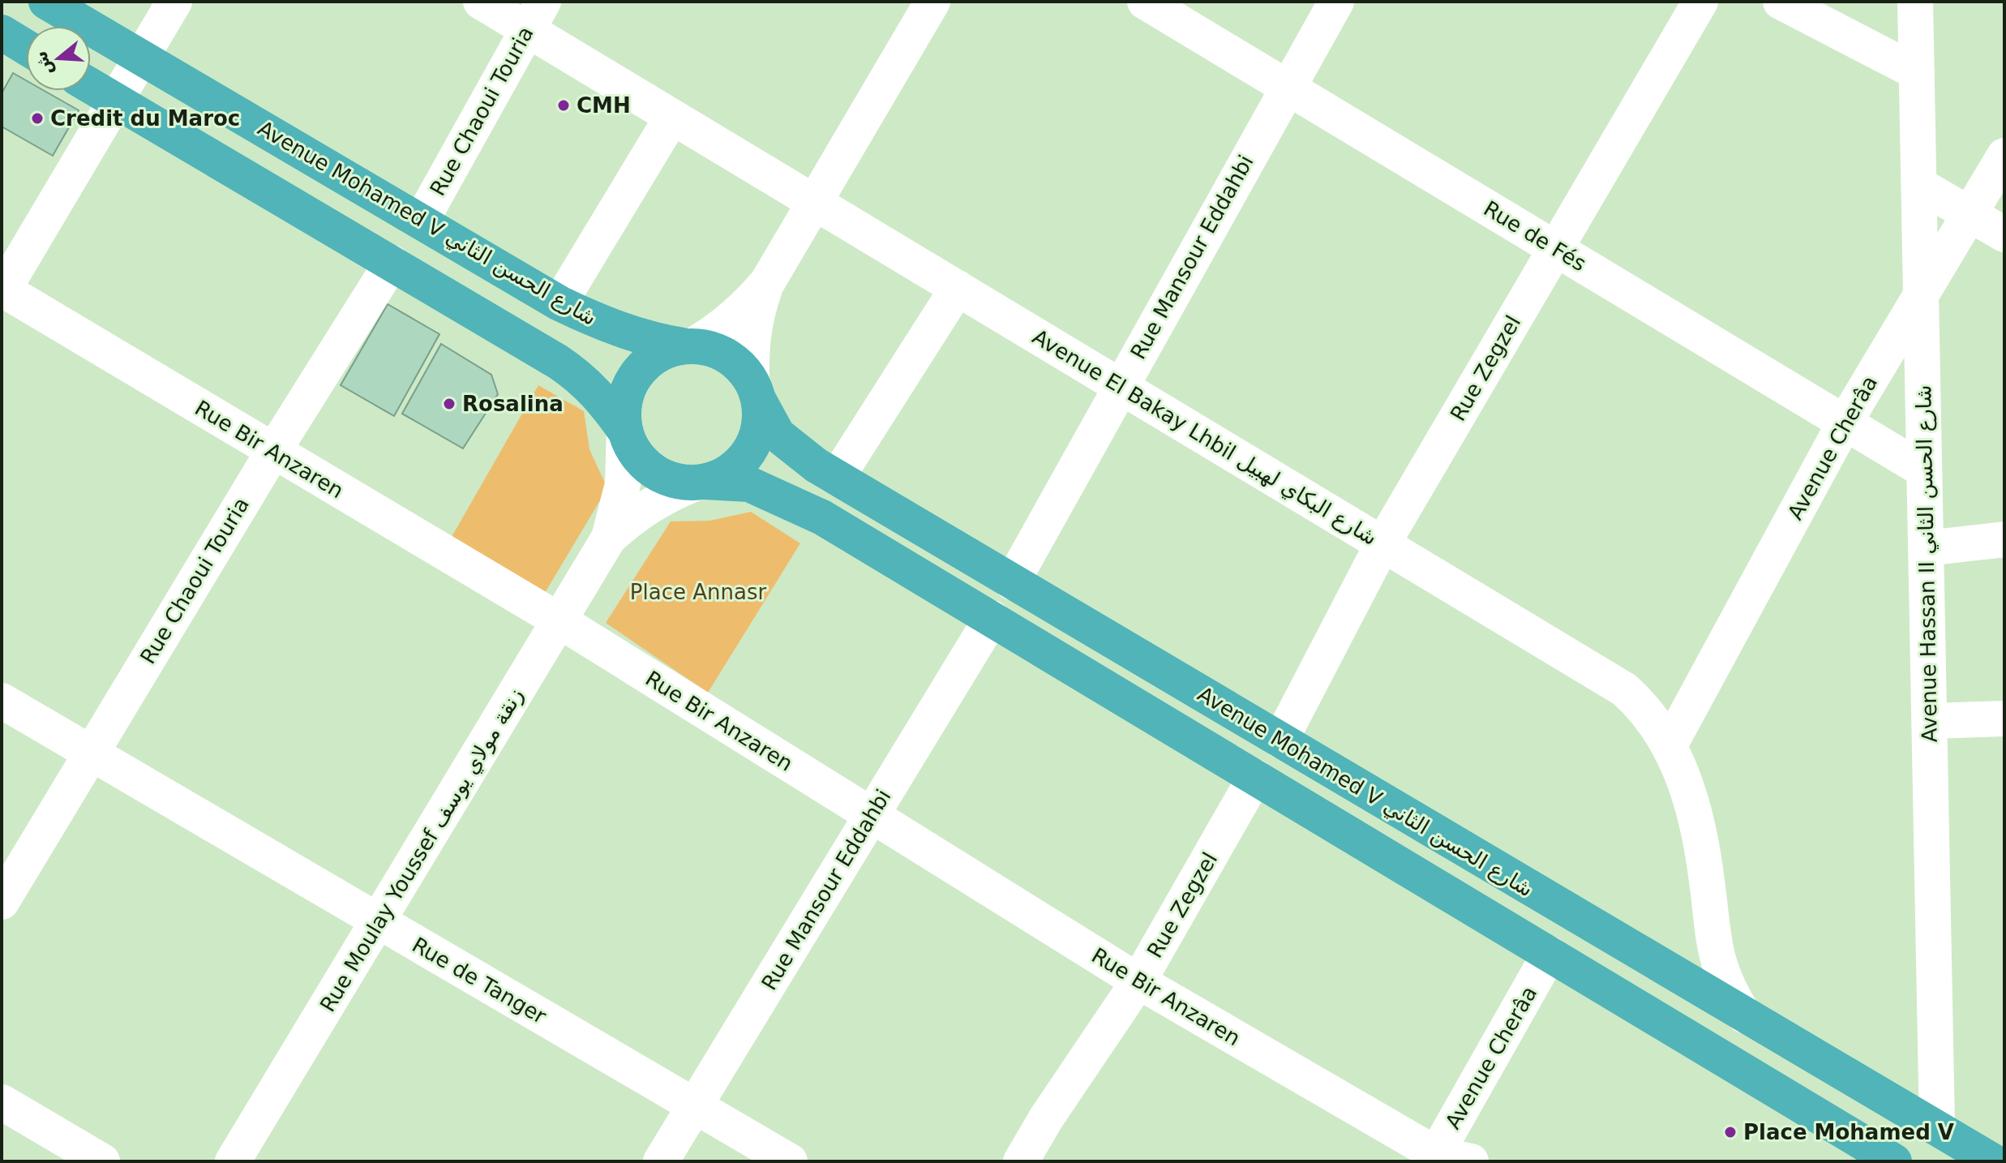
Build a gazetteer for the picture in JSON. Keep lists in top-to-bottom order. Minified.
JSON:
{"streets":{"highway":["Avenue Mohamed V شارع الحسن الثاني"],"street":["Rue Chaoui Touria","Rue de Fés","Rue Mansour Eddahbi","Rue Zegzel","Avenue El Bakay Lhbil شارع البكاي لهبيل","Avenue Cherâa","Rue Bir Anzaren","Avenue Hassan II شارع الحسن الثاني","Rue Moulay Youssef زنقة مولاي يوسف","Rue de Tanger"]},"crossings":[["Rue Chaoui Touria","Avenue Mohamed V شارع الحسن الثاني"],["Rue Chaoui Touria","Avenue El Bakay Lhbil شارع البكاي لهبيل"],["Rue Chaoui Touria","Rue Bir Anzaren"],["Rue Chaoui Touria","Rue de Tanger"],["Avenue Mohamed V شارع الحسن الثاني","Rue Mansour Eddahbi"],["Avenue Mohamed V شارع الحسن الثاني","Rue Zegzel"],["Avenue Mohamed V شارع الحسن الثاني","Avenue El Bakay Lhbil شارع البكاي لهبيل"],["Avenue Mohamed V شارع الحسن الثاني","Avenue Cherâa"],["Avenue Mohamed V شارع الحسن الثاني","Avenue Hassan II شارع الحسن الثاني"],["Rue de Fés","Rue Mansour Eddahbi"],["Rue de Fés","Rue Zegzel"],["Rue de Fés","Avenue Cherâa"],["Rue de Fés","Avenue Hassan II شارع الحسن الثاني"],["Rue Mansour Eddahbi","Avenue El Bakay Lhbil شارع البكاي لهبيل"],["Rue Mansour Eddahbi","Rue Bir Anzaren"],["Rue Mansour Eddahbi","Rue de Tanger"],["Rue Zegzel","Avenue El Bakay Lhbil شارع البكاي لهبيل"],["Rue Zegzel","Rue Bir Anzaren"],["Avenue El Bakay Lhbil شارع البكاي لهبيل","Avenue Cherâa"],["Avenue Cherâa","Rue Bir Anzaren"],["Avenue Cherâa","Avenue Hassan II شارع الحسن الثاني"],["Rue Bir Anzaren","Rue Moulay Youssef زنقة مولاي يوسف"],["Rue Moulay Youssef زنقة مولاي يوسف","Rue de Tanger"]],"parks":["Place Annasr"],"places":["CMH","Credit du Maroc","Rosalina","Place Mohamed V"],"north":"left"}
